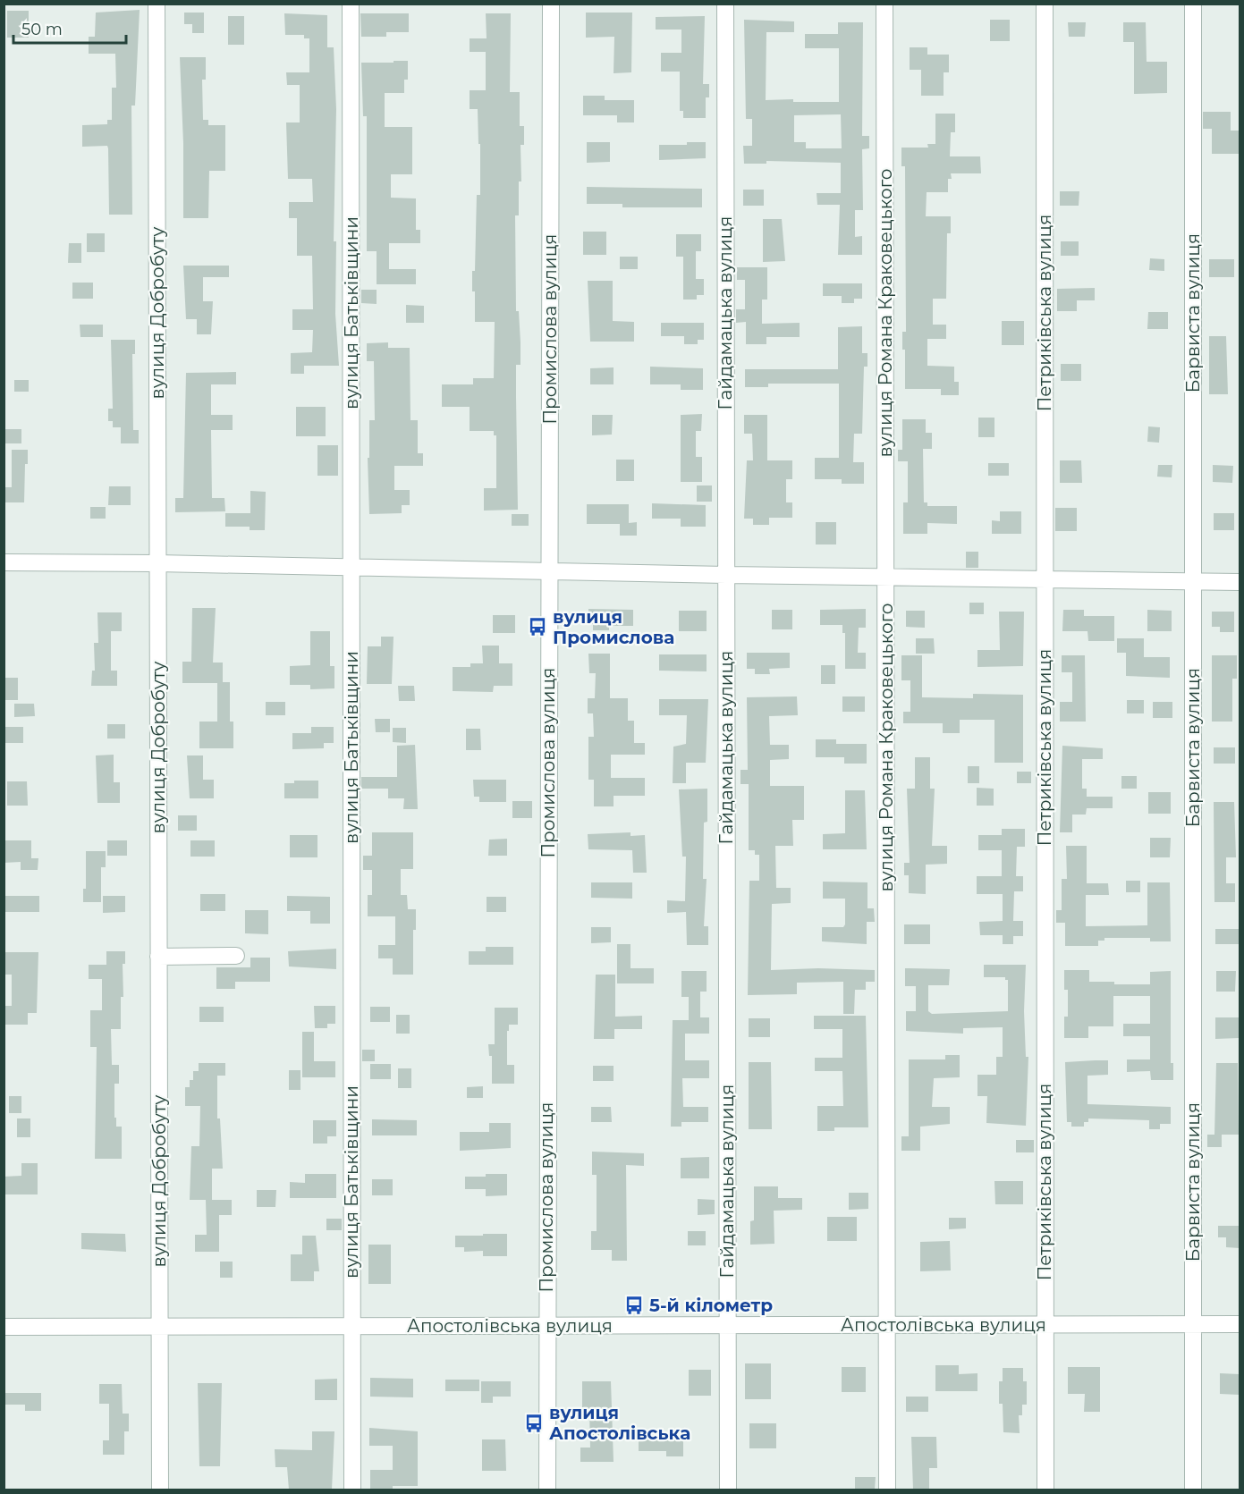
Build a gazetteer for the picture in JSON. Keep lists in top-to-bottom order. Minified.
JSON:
{"streets":{"street":["вулиця Добробуту","вулиця Батьківщини","Гайдамацька вулиця","вулиця Романа Краковецького","Петриківська вулиця","Барвиста вулиця","Промислова вулиця","Апостолівська вулиця"]},"crossings":[["вулиця Добробуту","Апостолівська вулиця"],["вулиця Батьківщини","Апостолівська вулиця"],["Гайдамацька вулиця","Апостолівська вулиця"],["вулиця Романа Краковецького","Апостолівська вулиця"],["Петриківська вулиця","Апостолівська вулиця"],["Барвиста вулиця","Апостолівська вулиця"],["Промислова вулиця","Апостолівська вулиця"]],"places":{"bus stop":["вулиця Промислова","5-й кілометр","вулиця Апостолівська"]},"scale_bar":"50 m"}
